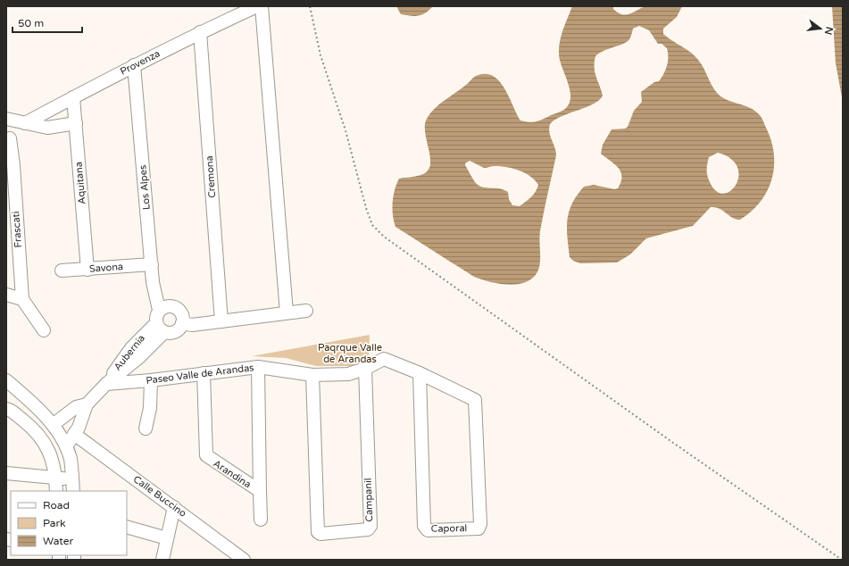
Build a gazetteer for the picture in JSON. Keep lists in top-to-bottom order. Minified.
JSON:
{"streets":{"street":["Provenza","Cremona","Aquitana","Los Alpes","Frascati","Savona","Aubernia","Paseo Valle de Arandas","Arandina","Calle Buccino","Campanil","Caporal"]},"crossings":[["Provenza","Cremona"],["Provenza","Aquitana"],["Provenza","Los Alpes"],["Aquitana","Savona"],["Los Alpes","Savona"],["Los Alpes","Aubernia"],["Aubernia","Paseo Valle de Arandas"],["Aubernia","Calle Buccino"],["Paseo Valle de Arandas","Arandina"],["Paseo Valle de Arandas","Campanil"],["Paseo Valle de Arandas","Caporal"]],"parks":["Paqrque Valle de Arandas"],"legend":["Road","Park","Water"],"scale_bar":"50 m","north":"right"}
